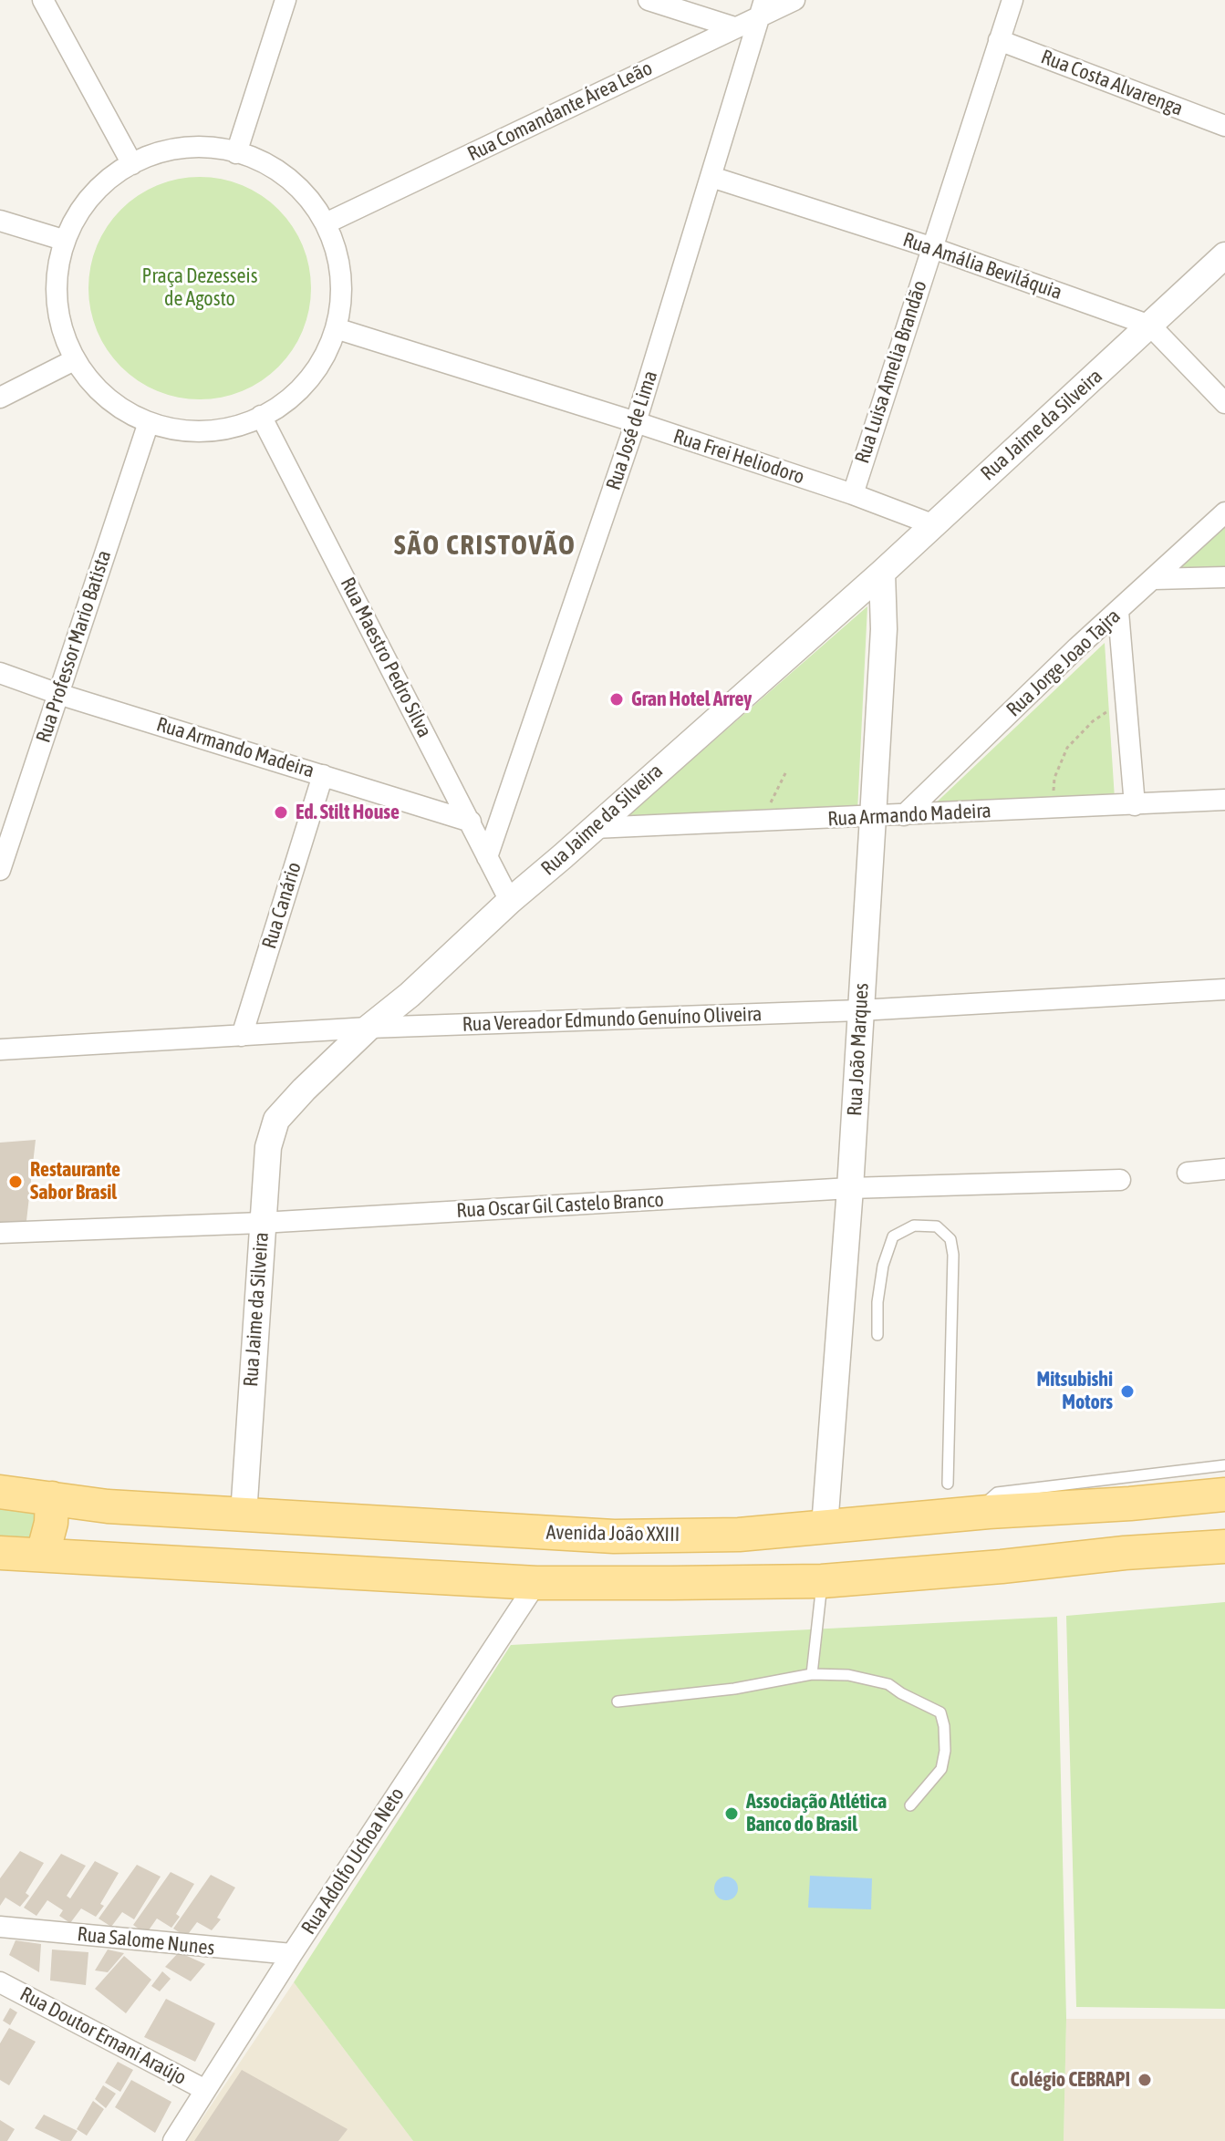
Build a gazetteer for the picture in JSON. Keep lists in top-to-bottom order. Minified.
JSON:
{"streets":{"main road":["Avenida João XXIII"],"street":["Rua Costa Alvarenga","Rua Comandante Área Leão","Rua Amália Beviláquia","Rua Luisa Amelia Brandão","Rua Jaime da Silveira","Rua José de Lima","Rua Frei Heliodoro","Rua Professor Mario Batista","Rua Maestro Pedro Silva","Rua Jorge Joao Tajra","Rua Armando Madeira","Rua Canário","Rua Vereador Edmundo Genuíno Oliveira","Rua João Marques","Rua Oscar Gil Castelo Branco","Rua Adolfo Uchoa Neto","Rua Salome Nunes","Rua Doutor Ernani Araújo"]},"crossings":[["Rua Costa Alvarenga","Rua Luisa Amelia Brandão"],["Rua Comandante Área Leão","Rua José de Lima"],["Rua Amália Beviláquia","Rua Luisa Amelia Brandão"],["Rua Amália Beviláquia","Rua Jaime da Silveira"],["Rua Amália Beviláquia","Rua José de Lima"],["Rua Luisa Amelia Brandão","Rua Frei Heliodoro"],["Rua Jaime da Silveira","Rua Frei Heliodoro"],["Rua Jaime da Silveira","Rua Maestro Pedro Silva"],["Rua Jaime da Silveira","Rua Armando Madeira"],["Rua Jaime da Silveira","Rua Vereador Edmundo Genuíno Oliveira"],["Rua Jaime da Silveira","Rua João Marques"],["Rua Jaime da Silveira","Rua Oscar Gil Castelo Branco"],["Rua Jaime da Silveira","Avenida João XXIII"],["Rua José de Lima","Rua Frei Heliodoro"],["Rua José de Lima","Rua Maestro Pedro Silva"],["Rua Professor Mario Batista","Rua Armando Madeira"],["Rua Maestro Pedro Silva","Rua Armando Madeira"],["Rua Jorge Joao Tajra","Rua Armando Madeira"],["Rua Armando Madeira","Rua Canário"],["Rua Armando Madeira","Rua João Marques"],["Rua Canário","Rua Vereador Edmundo Genuíno Oliveira"],["Rua Vereador Edmundo Genuíno Oliveira","Rua João Marques"],["Rua João Marques","Rua Oscar Gil Castelo Branco"],["Rua João Marques","Avenida João XXIII"],["Rua Adolfo Uchoa Neto","Rua Salome Nunes"],["Rua Adolfo Uchoa Neto","Rua Doutor Ernani Araújo"]],"districts":["SÃO CRISTOVÃO"],"parks":["Praça Dezesseis de Agosto"],"places":["Gran Hotel Arrey","Ed. Stilt House","Restaurante Sabor Brasil","Mitsubishi Motors","Associação Atlética Banco do Brasil","Colégio CEBRAPI"]}
